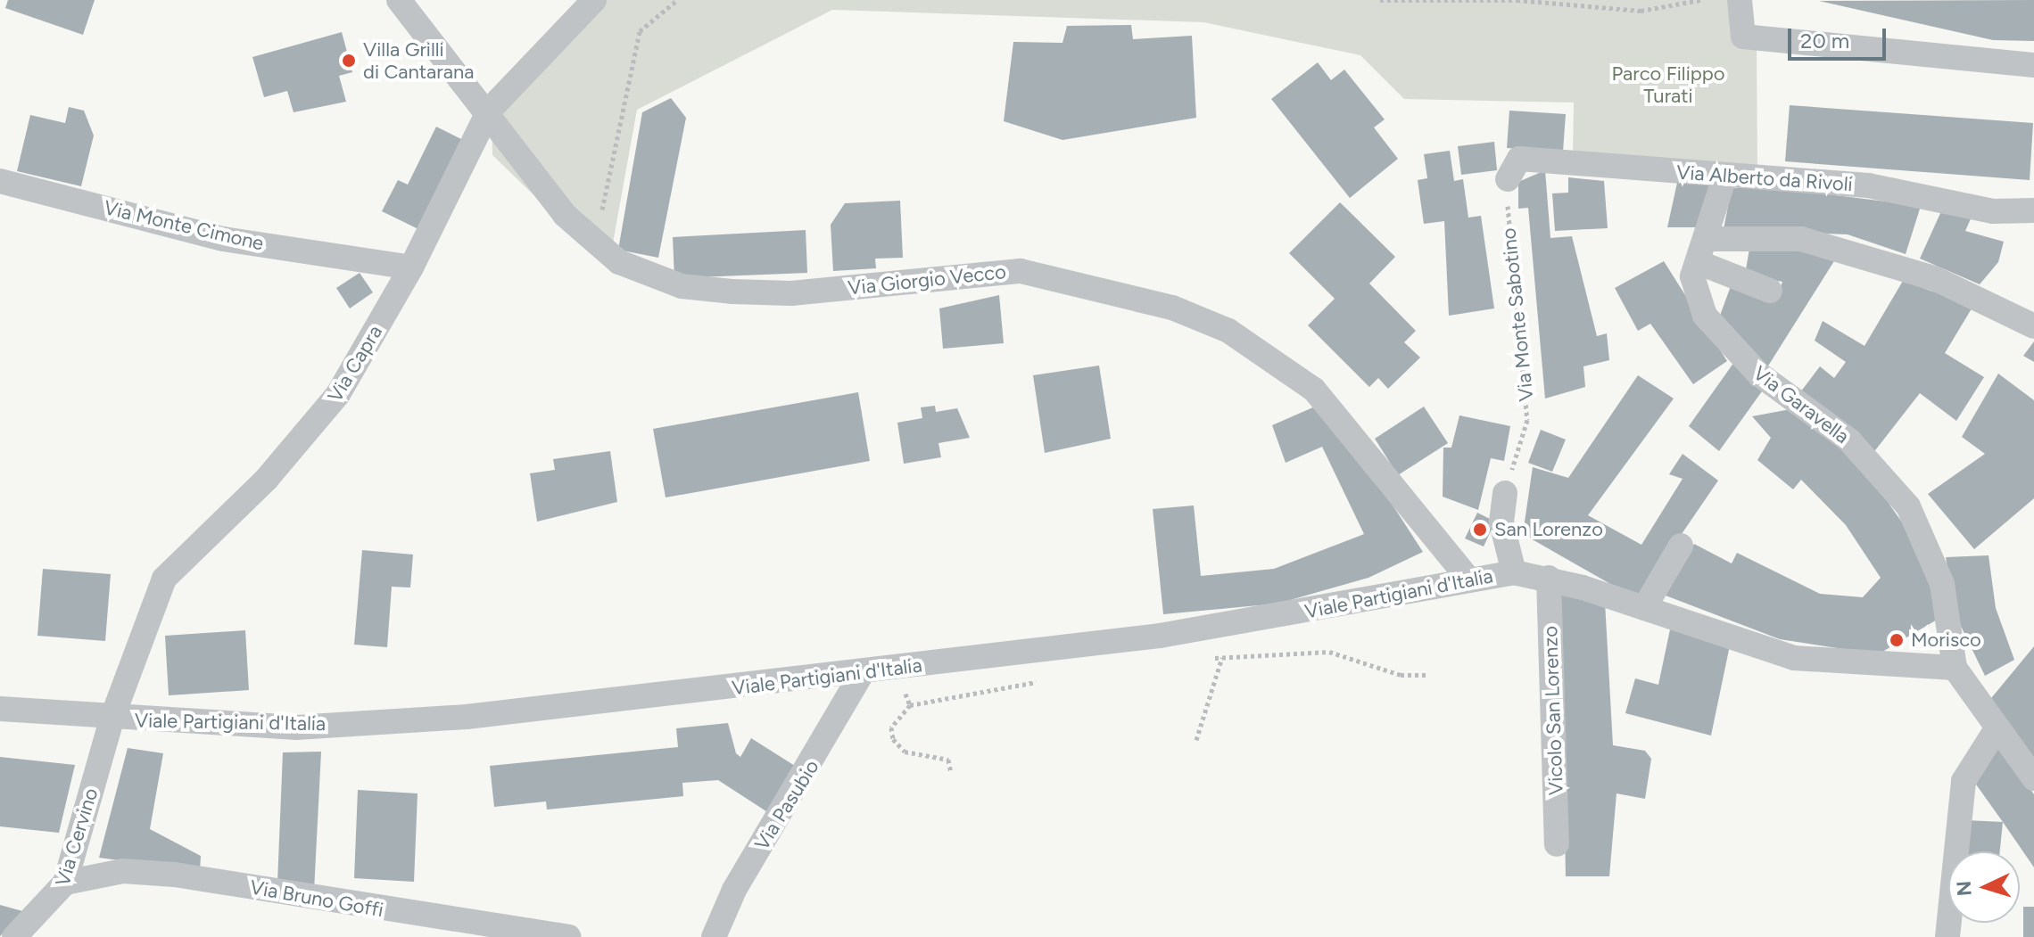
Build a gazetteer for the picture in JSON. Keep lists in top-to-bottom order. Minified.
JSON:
{"streets":{"street":["Via Alberto da Rivoli","Via Monte Cimone","Via Giorgio Vecco","Via Capra","Via Garavella","Viale Partigiani d'Italia","Vicolo San Lorenzo","Via Pasubio","Via Cervino","Via Bruno Goffi"],"path":["Via Monte Sabotino"]},"crossings":[["Via Alberto da Rivoli","Via Monte Sabotino"],["Via Alberto da Rivoli","Via Garavella"],["Via Monte Cimone","Via Capra"],["Via Giorgio Vecco","Via Capra"],["Via Giorgio Vecco","Viale Partigiani d'Italia"],["Via Capra","Viale Partigiani d'Italia"],["Via Capra","Via Cervino"],["Via Garavella","Viale Partigiani d'Italia"],["Viale Partigiani d'Italia","Vicolo San Lorenzo"],["Viale Partigiani d'Italia","Via Pasubio"],["Viale Partigiani d'Italia","Via Cervino"],["Via Cervino","Via Bruno Goffi"]],"parks":["Parco Filippo Turati"],"places":["Villa Grilli di Cantarana","San Lorenzo","Morisco"],"scale_bar":"20 m","north":"left"}
